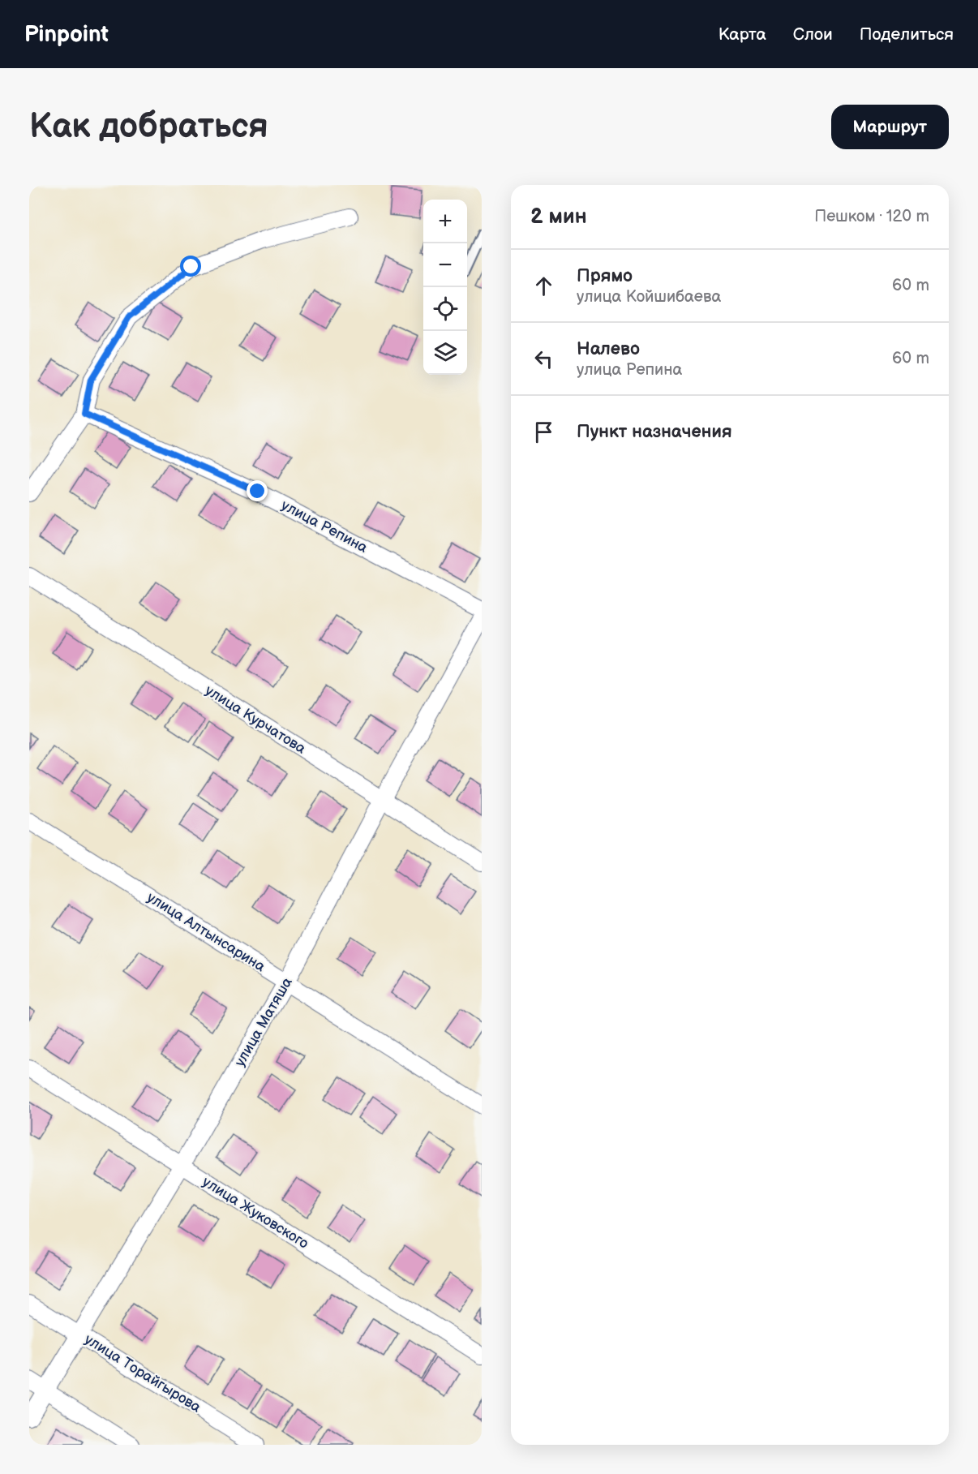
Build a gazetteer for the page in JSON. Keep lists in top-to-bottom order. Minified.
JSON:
{"streets":{"street":["улица Репина","улица Курчатова","улица Алтынсарина","улица Матяша","улица Жуковского","улица Торайгырова"]},"crossings":[["улица Курчатова","улица Матяша"],["улица Алтынсарина","улица Матяша"],["улица Матяша","улица Жуковского"],["улица Матяша","улица Торайгырова"]],"page":{"header":"Pinpoint","nav":["Карта","Слои","Поделиться"],"buttons":"Маршрут","title":"Как добраться","heading":["2 мин","Пешком · 120 m"],"map_buttons":["+","−"],"list":[["Прямо","улица Койшибаева","60 m"],["Налево","улица Репина","60 m"],"Пункт назначения"]}}
